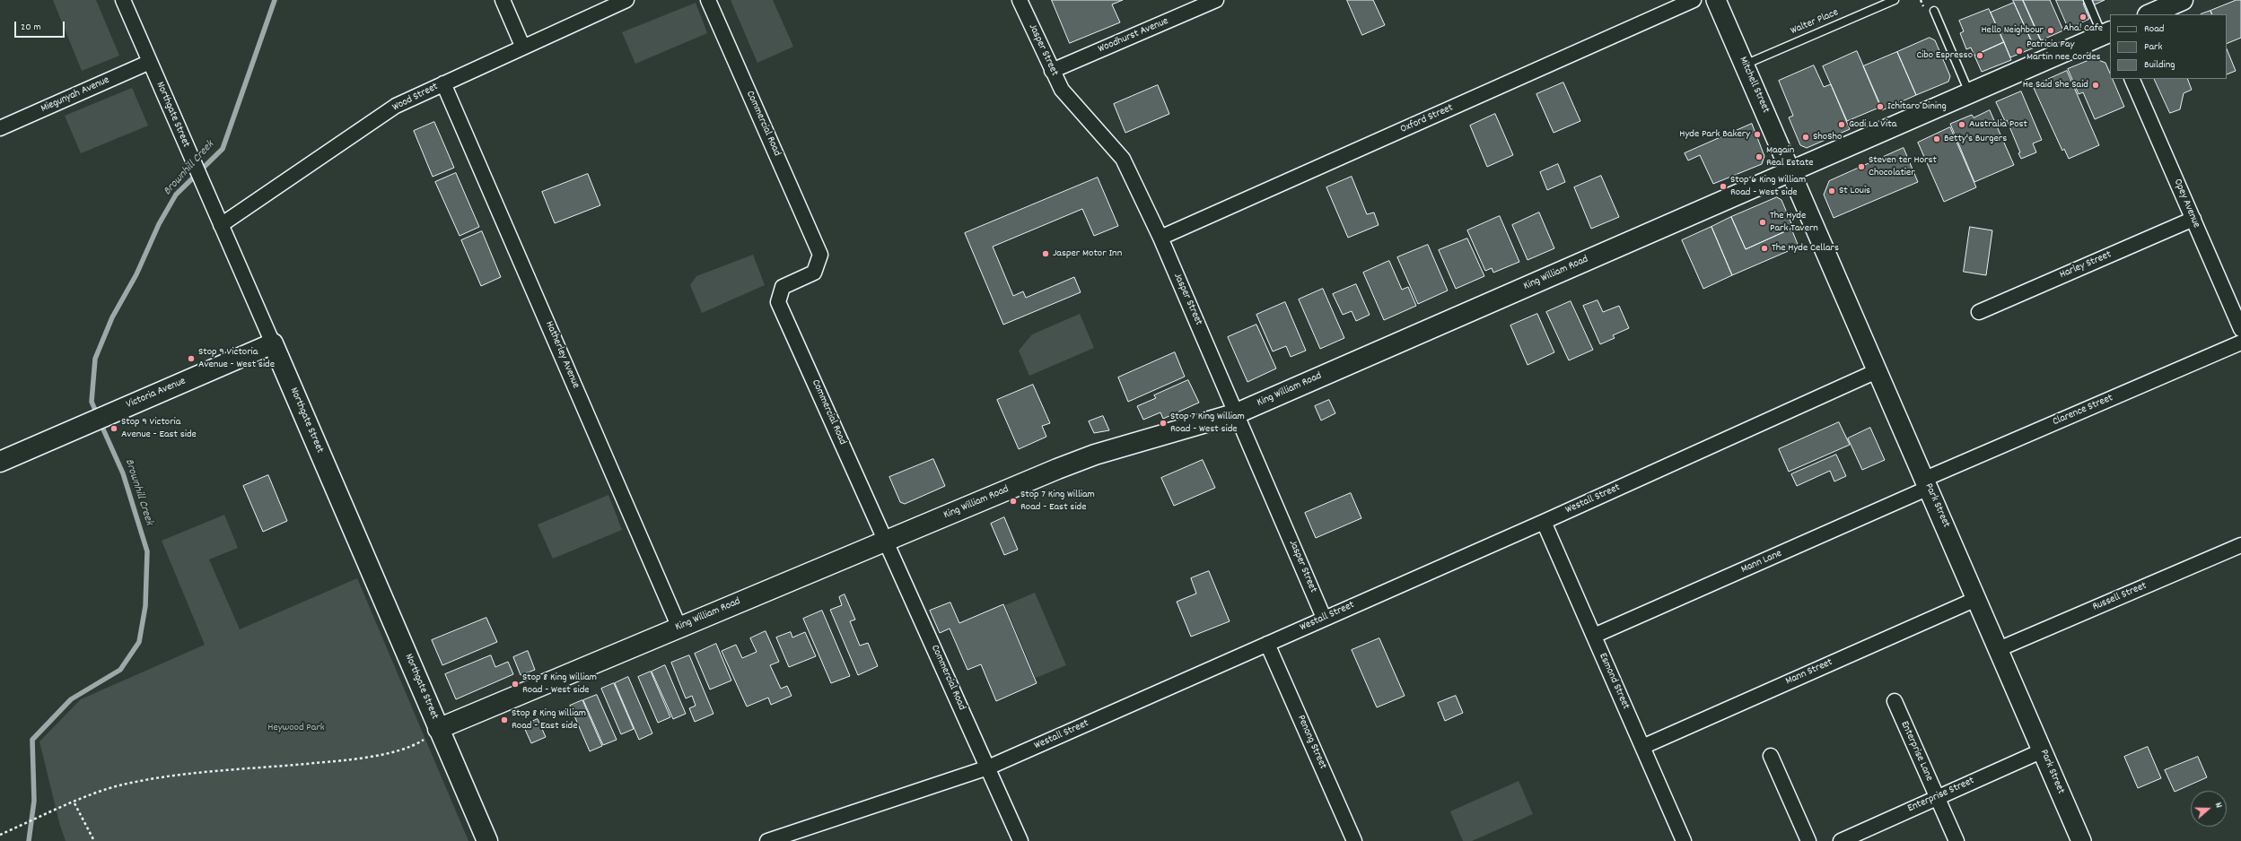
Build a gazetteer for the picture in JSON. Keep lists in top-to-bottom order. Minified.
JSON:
{"streets":{"main road":["Northgate Street","King William Road","Victoria Avenue"],"street":["Woodhurst Avenue","Jasper Street","Mitchell Street","Miegunyah Avenue","Wood Street","Oxford Street","Commercial Road","Opey Avenue","Harley Street","Hatherley Avenue","Clarence Street","Westall Street","Park Street","Mann Lane","Russell Street","Mann Street","Esmond Street","Penong Street","Enterprise Lane","Enterprise Street"],"lane":["Walter Place"]},"crossings":[["Walter Place","Mitchell Street"],["Woodhurst Avenue","Jasper Street"],["Jasper Street","Oxford Street"],["Jasper Street","King William Road"],["Jasper Street","Westall Street"],["Mitchell Street","King William Road"],["Mitchell Street","Park Street"],["Miegunyah Avenue","Northgate Street"],["Wood Street","Northgate Street"],["Wood Street","Hatherley Avenue"],["Northgate Street","King William Road"],["Northgate Street","Victoria Avenue"],["Commercial Road","King William Road"],["Commercial Road","Westall Street"],["Opey Avenue","Harley Street"],["King William Road","Hatherley Avenue"],["King William Road","Park Street"],["Clarence Street","Park Street"],["Clarence Street","Mann Lane"],["Westall Street","Park Street"],["Westall Street","Esmond Street"],["Westall Street","Penong Street"],["Park Street","Mann Lane"],["Park Street","Russell Street"],["Park Street","Mann Street"],["Park Street","Enterprise Street"],["Mann Lane","Esmond Street"],["Mann Street","Esmond Street"],["Enterprise Lane","Enterprise Street"]],"water":["Brownhill Creek"],"parks":["Heywood Park"],"places":["Aha! Cafe","Hello Neighbour","Patricia Fay Martin nee Cordes","Cibo Espresso","He Said She Said","Ichitaro Dining","Godi La Vita","Australia Post","Hyde Park Bakery","ShoSho","Betty's Burgers","Magain Real Estate","Steven ter Horst Chocolatier","Stop 6 King William Road - West side","St Louis","The Hyde Park Tavern","The Hyde Cellars","Jasper Motor Inn","Stop 9 Victoria Avenue - West side","Stop 7 King William Road - West side","Stop 9 Victoria Avenue - East side","Stop 7 King William Road - East side","Stop 8 King William Road - West side","Stop 8 King William Road - East side"],"legend":["Road","Park","Building"],"scale_bar":"20 m","north":"right"}
